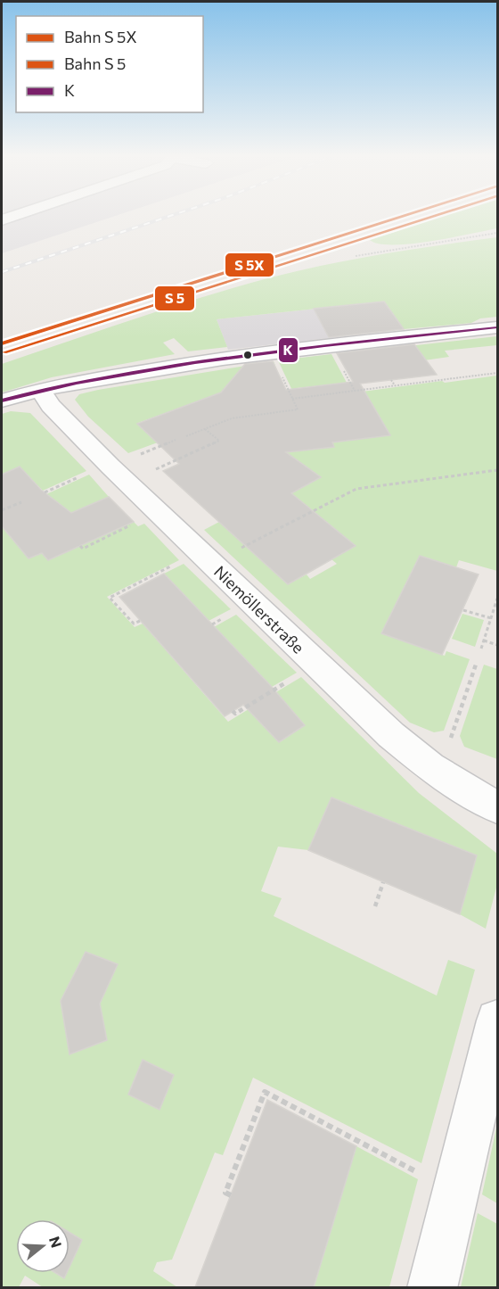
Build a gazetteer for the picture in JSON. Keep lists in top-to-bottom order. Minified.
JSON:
{"streets":{"street":["Niemöllerstraße"]},"lines":["transit line K"],"legend":["Bahn S 5X","Bahn S 5","K"],"north":"right"}
